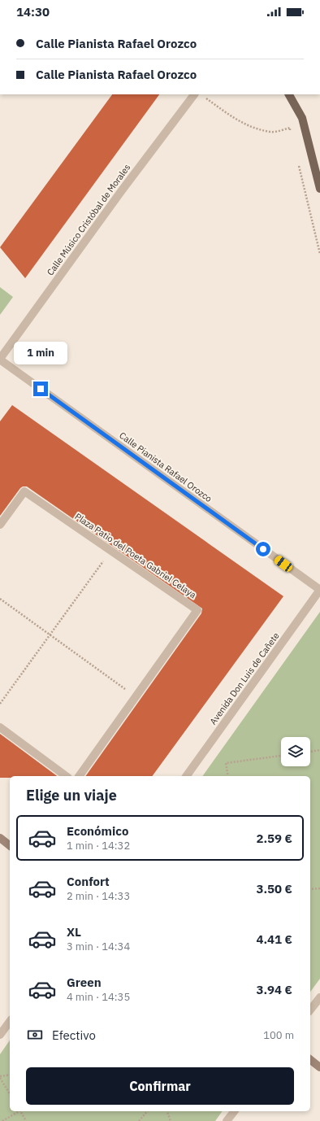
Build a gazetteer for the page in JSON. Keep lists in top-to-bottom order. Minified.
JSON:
{"streets":{"street":["Calle Músico Cristóbal de Morales","Calle Pianista Rafael Orozco","Plaza Patio del Poeta Gabriel Celaya","Avenida Don Luis de Cañete"]},"crossings":[["Calle Músico Cristóbal de Morales","Calle Pianista Rafael Orozco"],["Calle Pianista Rafael Orozco","Avenida Don Luis de Cañete"]],"page":{"status":"14:30","banner":["Calle Pianista Rafael Orozco","Calle Pianista Rafael Orozco"],"bubble":"1 min","heading":"Elige un viaje","list":[{"name":"Económico","note":"1 min · 14:32","value":"2.59 €"},{"name":"Confort","note":"2 min · 14:33","value":"3.50 €"},{"name":"XL","note":"3 min · 14:34","value":"4.41 €"},{"name":"Green","note":"4 min · 14:35","value":"3.94 €"}],"pay":["Efectivo","100 m"],"buttons":"Confirmar"}}
